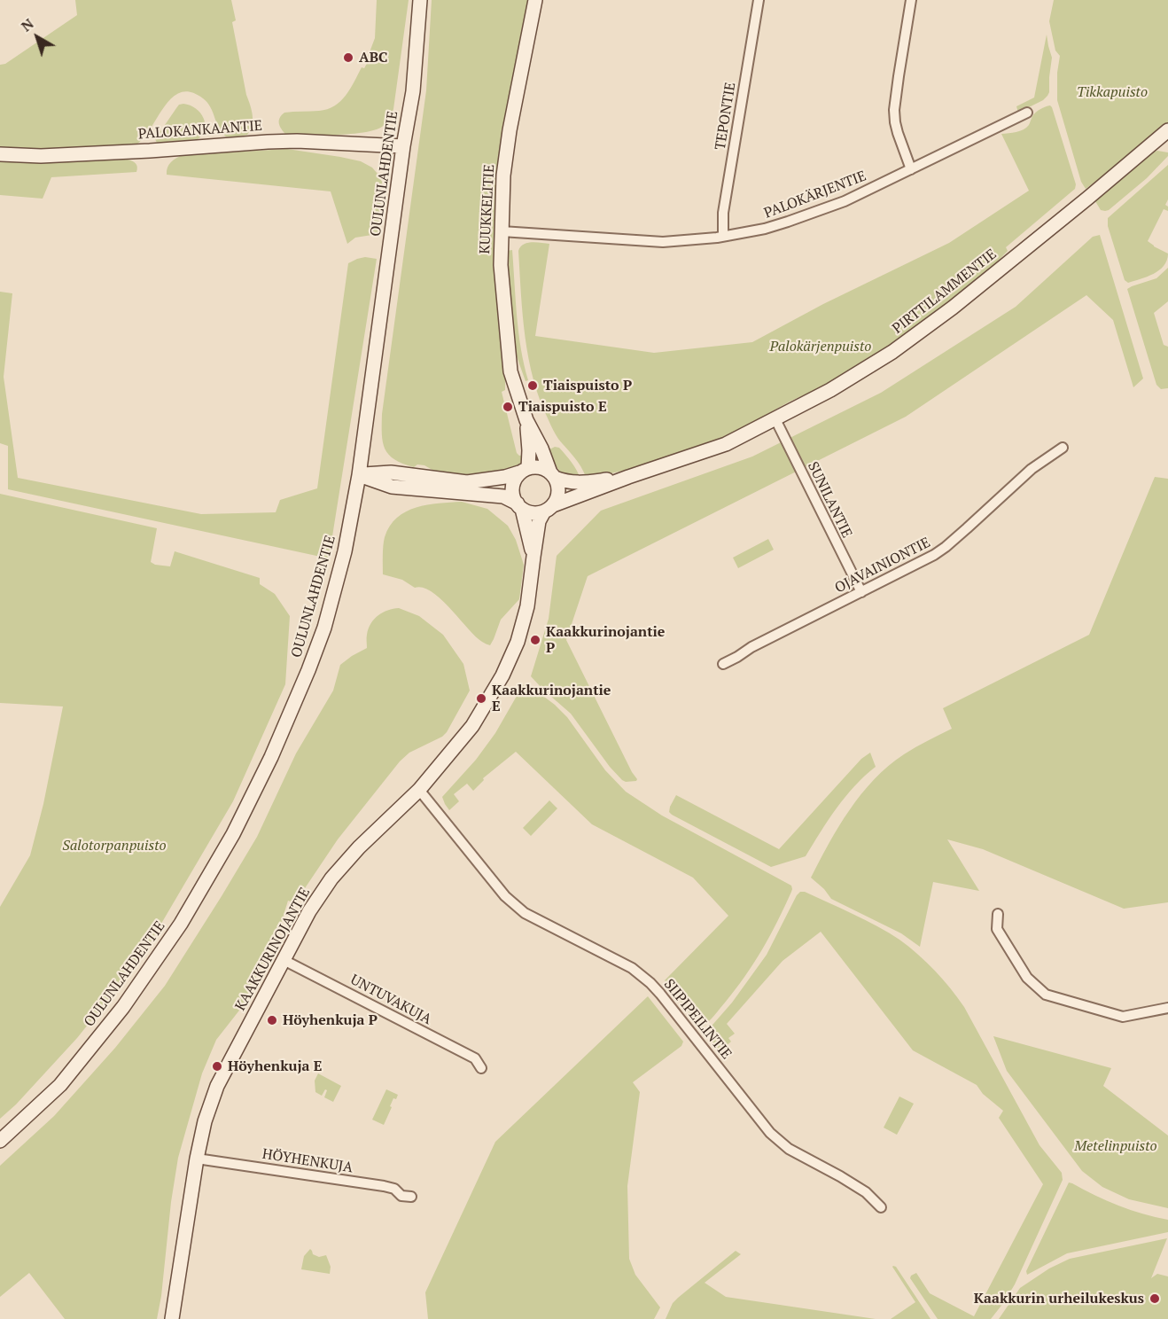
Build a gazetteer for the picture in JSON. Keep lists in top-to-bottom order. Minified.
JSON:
{"streets":{"street":["TEPONTIE","PALOKANKAANTIE","OULUNLAHDENTIE","PALOKÄRJENTIE","KUUKKELITIE","PIRTTILAMMENTIE","SUNILANTIE","OJAVAINIONTIE","KAAKKURINOJANTIE","UNTUVAKUJA","SIIPIPEILINTIE","HÖYHENKUJA"]},"crossings":[["TEPONTIE","PALOKÄRJENTIE"],["PALOKANKAANTIE","OULUNLAHDENTIE"],["PALOKÄRJENTIE","KUUKKELITIE"],["KUUKKELITIE","PIRTTILAMMENTIE"],["KUUKKELITIE","KAAKKURINOJANTIE"],["PIRTTILAMMENTIE","SUNILANTIE"],["PIRTTILAMMENTIE","KAAKKURINOJANTIE"],["SUNILANTIE","OJAVAINIONTIE"],["KAAKKURINOJANTIE","UNTUVAKUJA"],["KAAKKURINOJANTIE","SIIPIPEILINTIE"],["KAAKKURINOJANTIE","HÖYHENKUJA"]],"parks":["Tikkapuisto","Palokärjenpuisto","Salotorpanpuisto","Metelinpuisto"],"places":["ABC","Tiaispuisto P","Tiaispuisto E","Kaakkurinojantie P","Kaakkurinojantie E","Höyhenkuja P","Höyhenkuja E","Kaakkurin urheilukeskus"],"north":"top left"}
